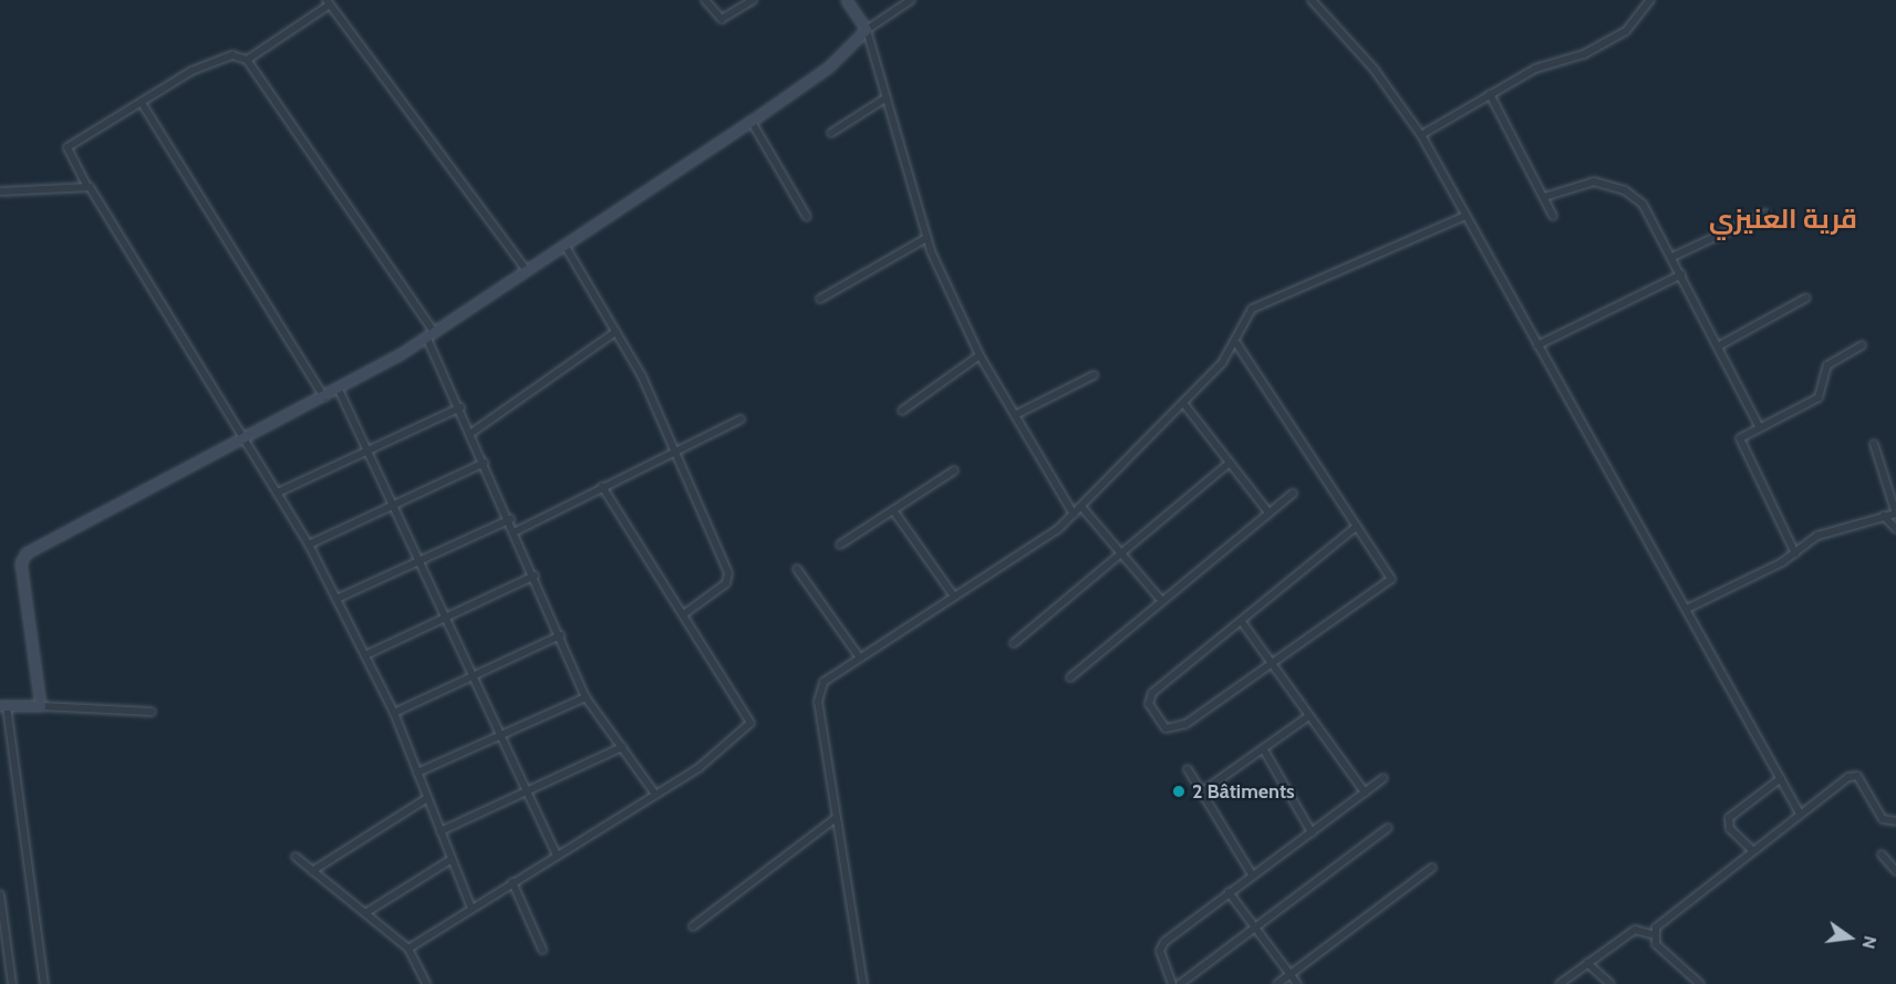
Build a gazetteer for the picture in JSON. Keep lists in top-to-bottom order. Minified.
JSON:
{"districts":["قرية العنيزي"],"places":["2 Bâtiments"],"north":"right"}
